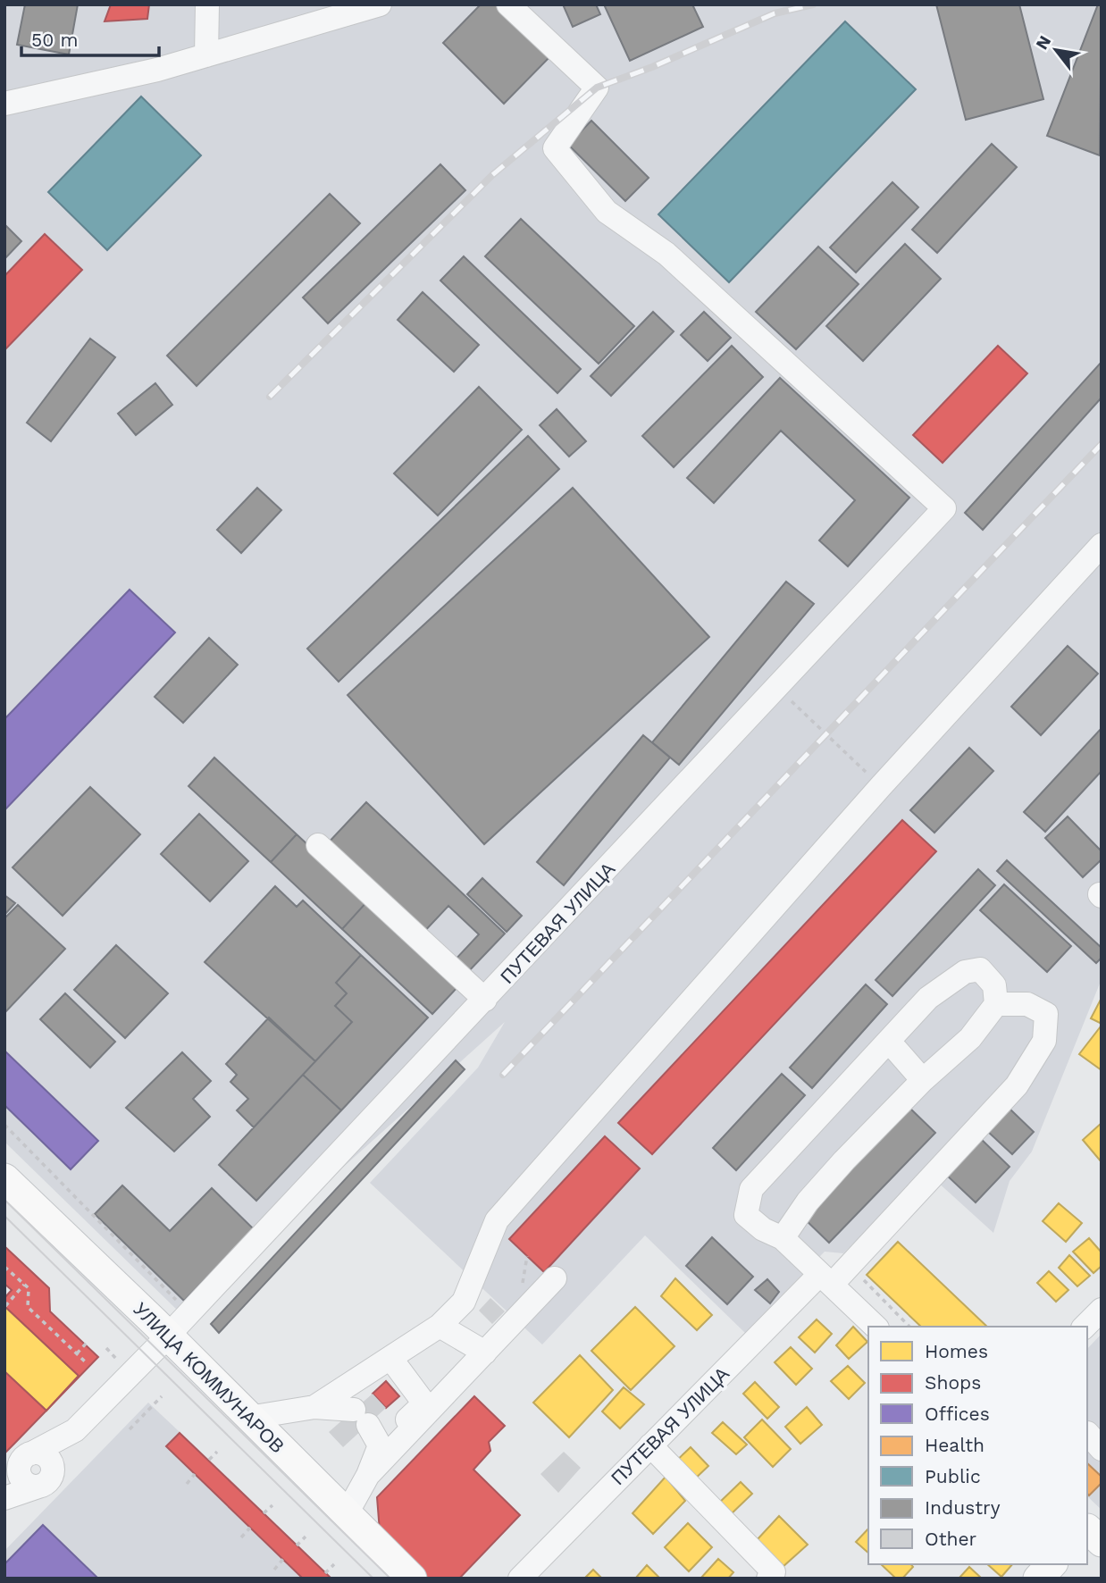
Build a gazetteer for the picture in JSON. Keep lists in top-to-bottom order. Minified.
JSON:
{"streets":{"main road":["УЛИЦА КОММУНАРОВ"],"street":["ПУТЕВАЯ УЛИЦА"]},"crossings":[["ПУТЕВАЯ УЛИЦА","УЛИЦА КОММУНАРОВ"]],"legend":["Homes","Shops","Offices","Health","Public","Industry","Other"],"scale_bar":"50 m","north":"top left"}
